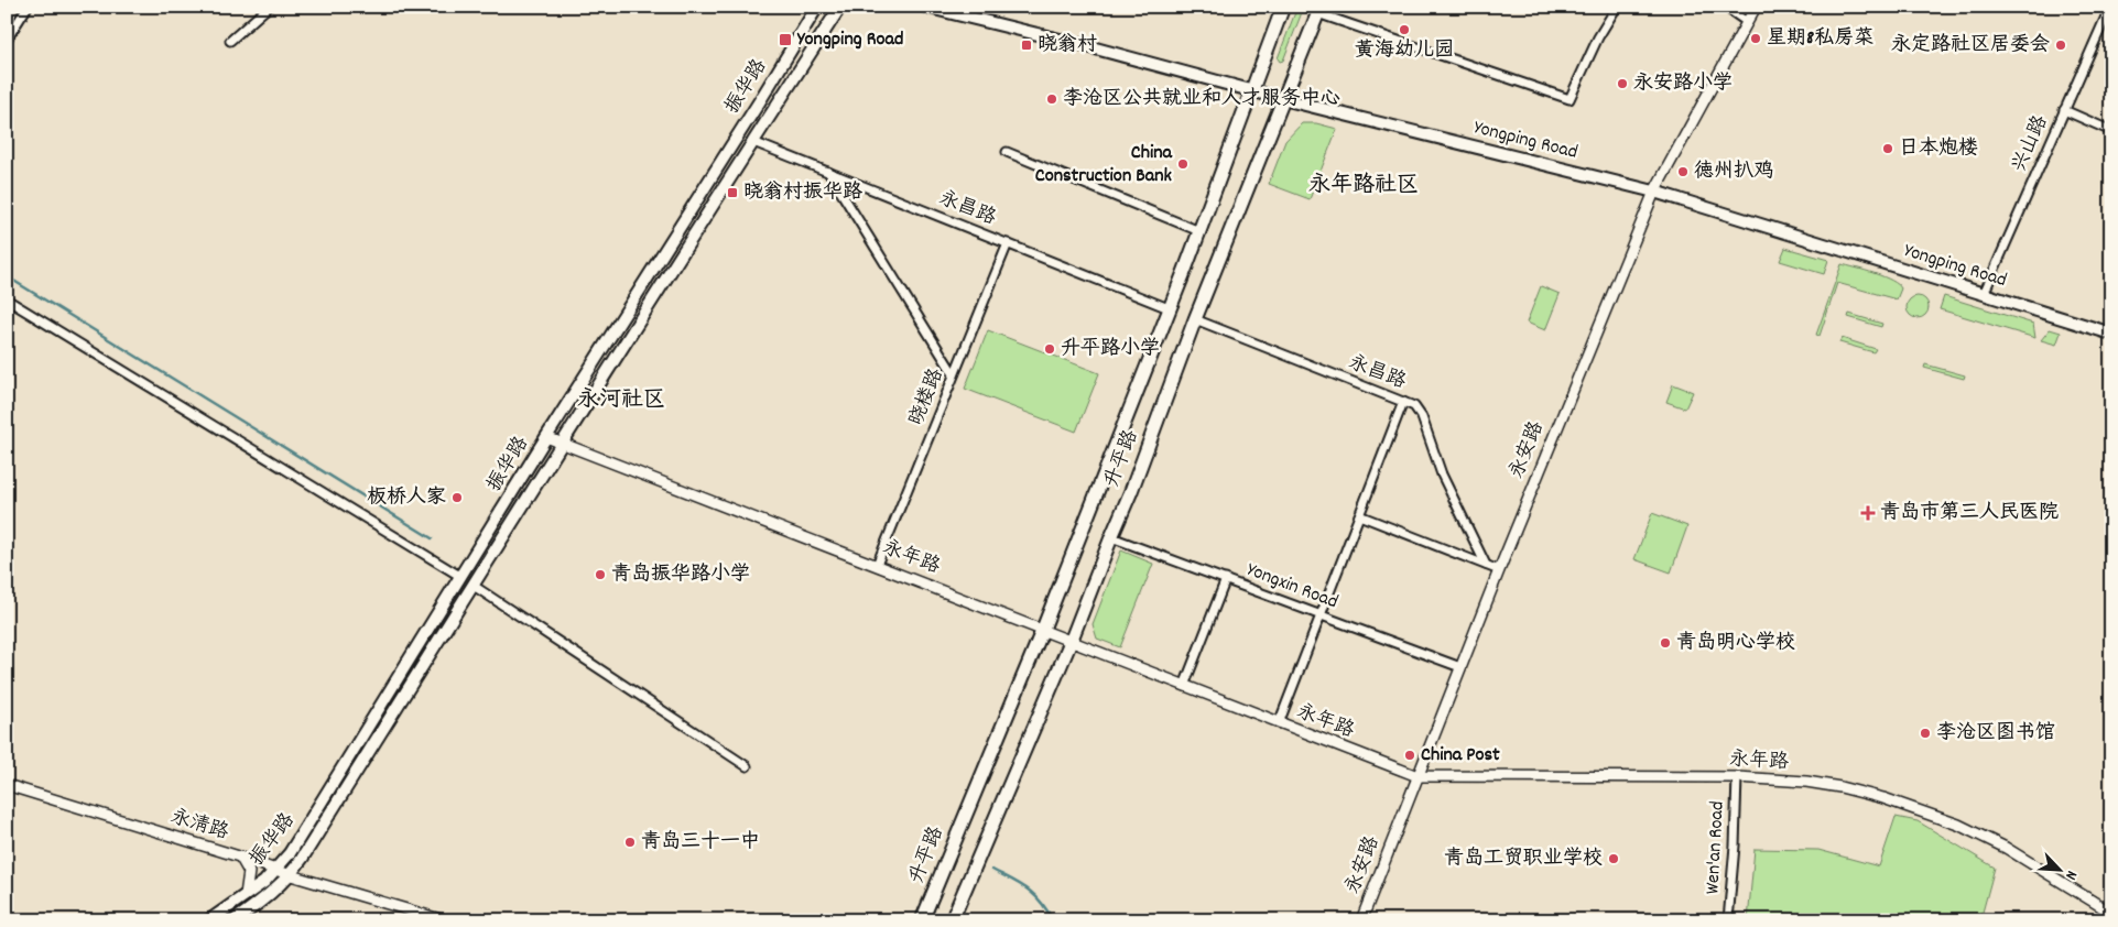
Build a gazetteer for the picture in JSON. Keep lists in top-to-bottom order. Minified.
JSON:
{"streets":{"main road":["振华路","Yongping Road","升平路"],"street":["兴山路","永昌路","晓楼路","永安路","永年路","Yongxin Road","永清路","Wen'an Road"]},"crossings":[["振华路","永昌路"],["振华路","永年路"],["振华路","永清路"],["Yongping Road","兴山路"],["Yongping Road","永安路"],["Yongping Road","升平路"],["永昌路","晓楼路"],["永昌路","升平路"],["晓楼路","永年路"],["永安路","永年路"],["永安路","Yongxin Road"],["升平路","永年路"],["升平路","Yongxin Road"],["永年路","Wen'an Road"]],"districts":["永年路社区","永河社区"],"places":{"other":["黄海幼儿园","星期8私房菜","永定路社区居委会","永安路小学","李沧区公共就业和人才服务中心","日本炮楼","China Construction Bank","徳州扒鸡","升平路小学","板桥人家","青岛振华路小学","青岛明心学校","李沧区图书馆","China Post","青岛三十一中","青岛工贸职业学校"],"transit":["Yongping Road","晓翁村","晓翁村振华路"],"health":["青岛市第三人民医院"]},"north":"bottom right"}
